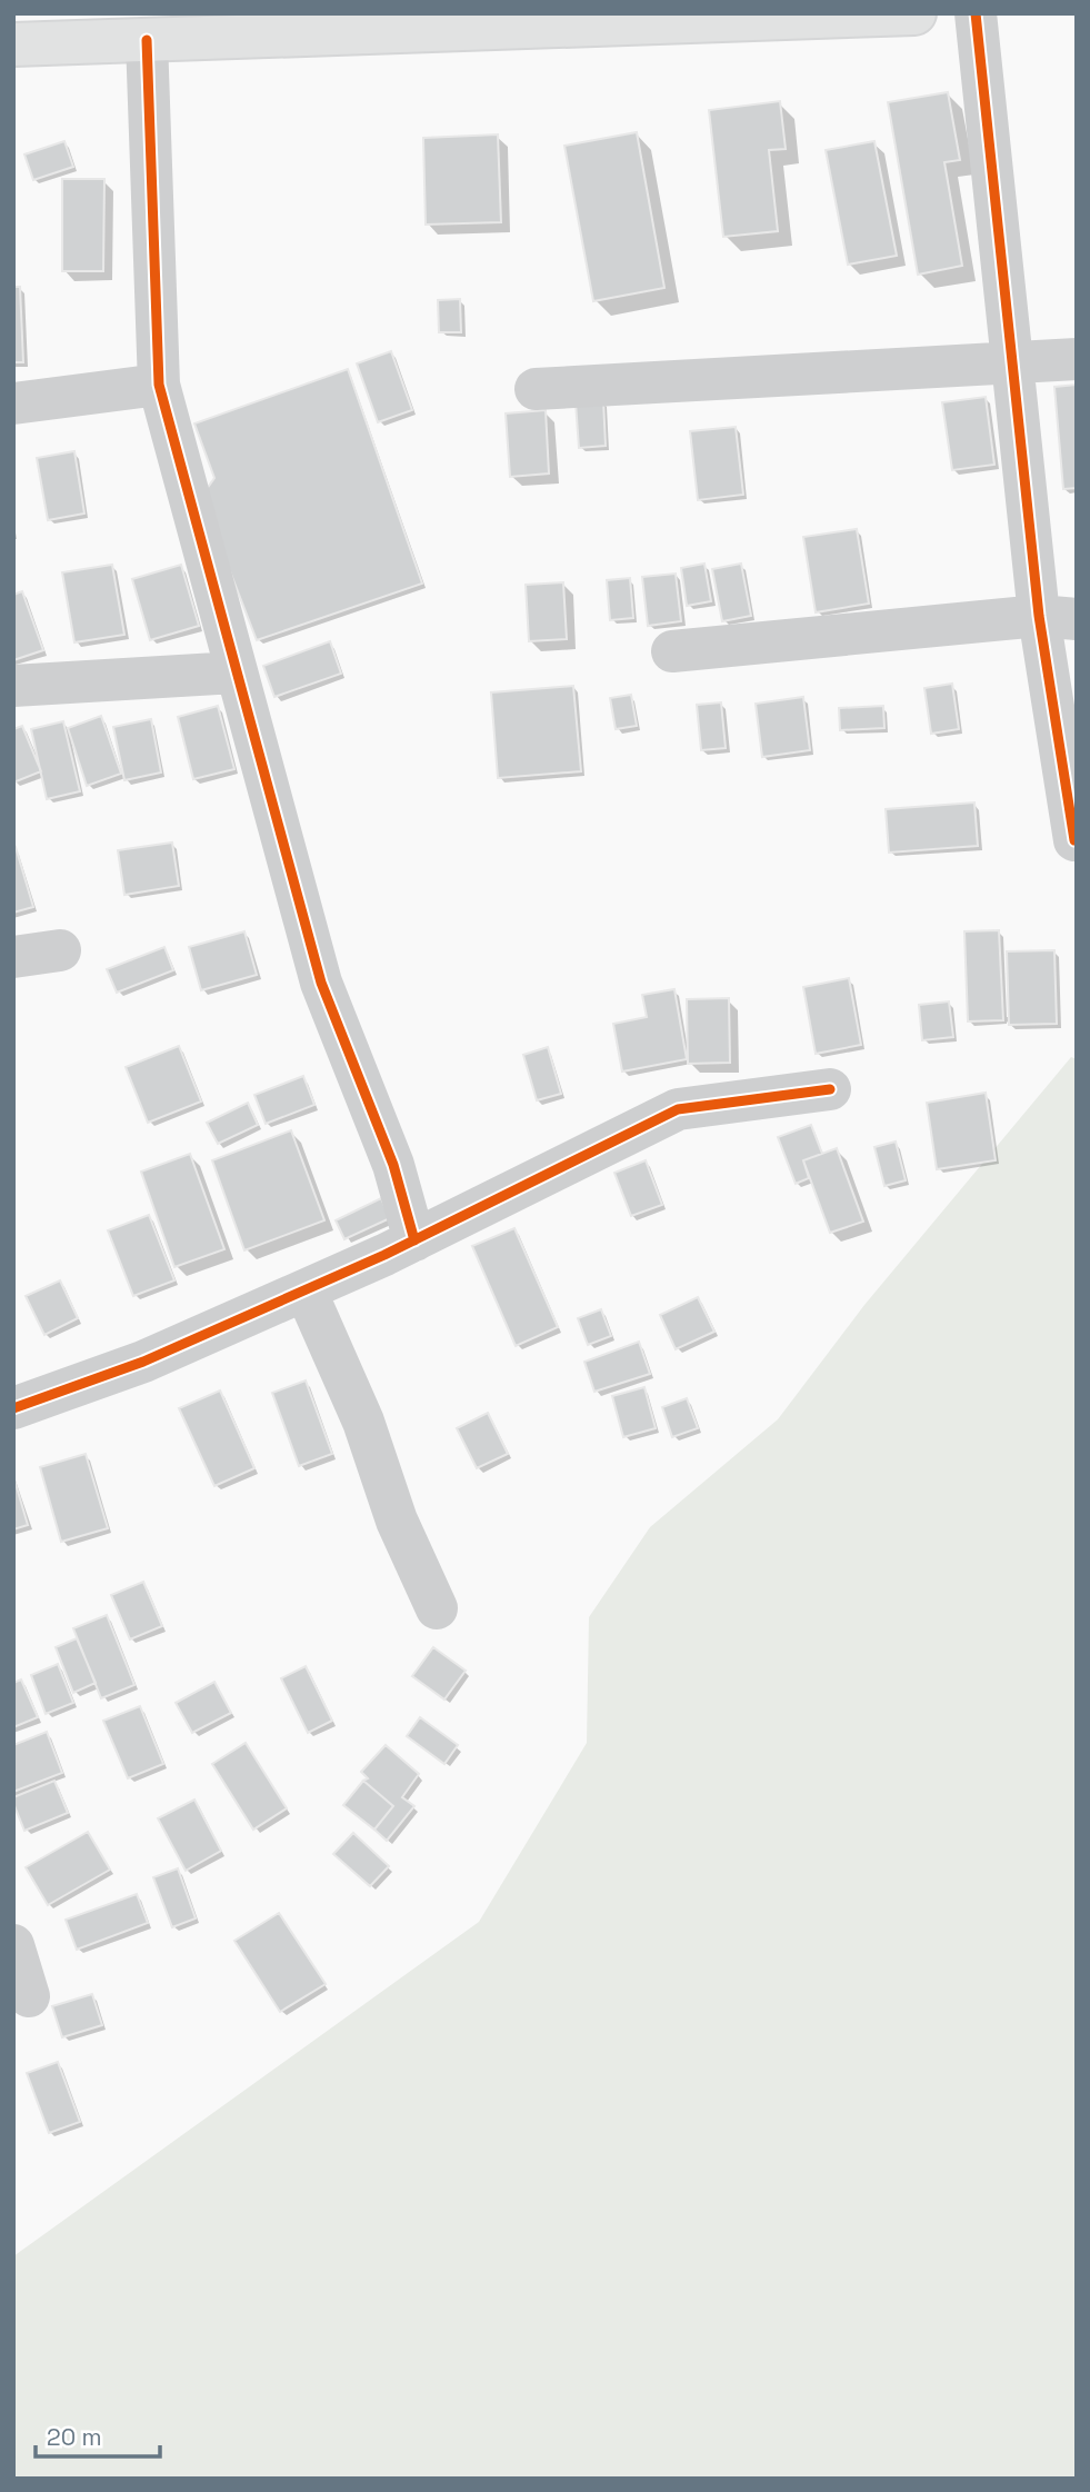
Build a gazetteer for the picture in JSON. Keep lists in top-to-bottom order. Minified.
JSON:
{"scale_bar":"20 m"}
